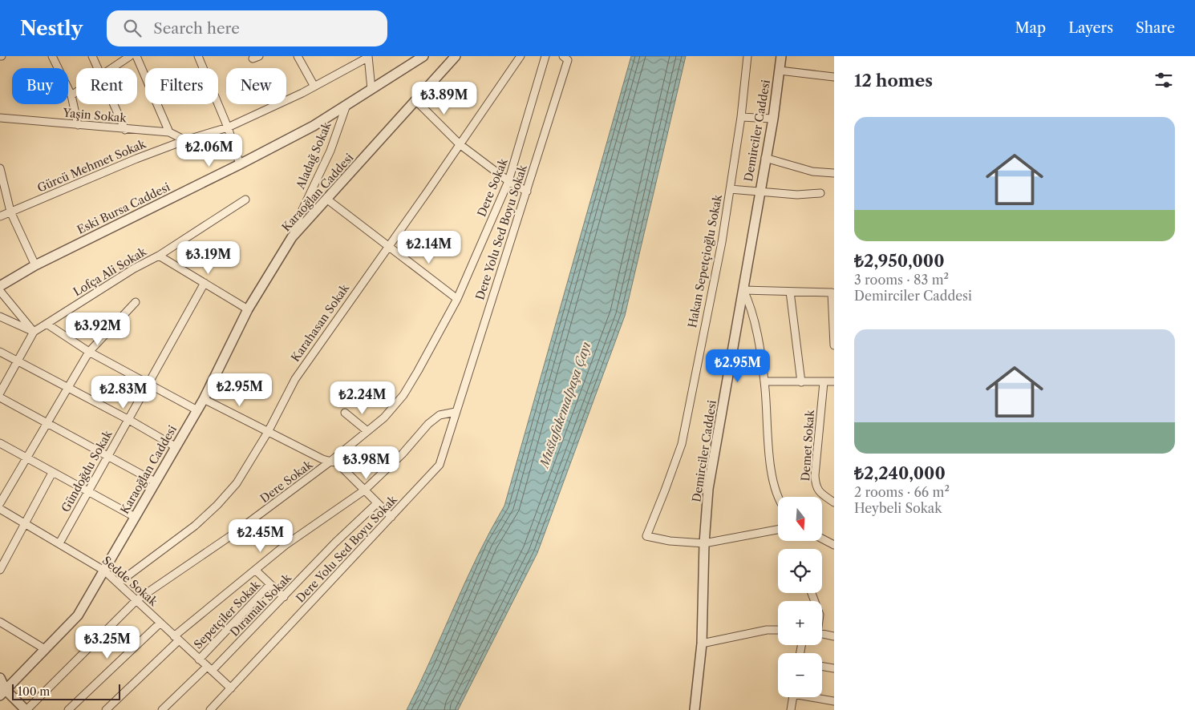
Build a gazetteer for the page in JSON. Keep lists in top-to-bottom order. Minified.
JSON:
{"streets":{"street":["Yaşin Sokak","Demirciler Caddesi","Aladağ Sokak","Gürcü Mehmet Sokak","Dere Sokak","Karaoğlan Caddesi","Eski Bursa Caddesi","Dere Yolu Sed Boyu Sokak","Hakan Sepetçioğlu Sokak","Lofça Ali Sokak","Karahasan Sokak","Demet Sokak","Gündoğdu Sokak","Sedde Sokak","Dıramalı Sokak","Sepetçiler Sokak"]},"crossings":[["Yaşin Sokak","Gürcü Mehmet Sokak"],["Demirciler Caddesi","Hakan Sepetçioğlu Sokak"],["Aladağ Sokak","Karaoğlan Caddesi"],["Aladağ Sokak","Eski Bursa Caddesi"],["Dere Sokak","Sedde Sokak"],["Karaoğlan Caddesi","Sedde Sokak"],["Dere Yolu Sed Boyu Sokak","Sedde Sokak"],["Karahasan Sokak","Sedde Sokak"],["Gündoğdu Sokak","Sedde Sokak"],["Sedde Sokak","Dıramalı Sokak"],["Sedde Sokak","Sepetçiler Sokak"]],"water":["Mustafakemalpaşa Çayı"],"scale_bar":"100 m","north":"bottom","page":{"header":"Nestly","search":"Search here","nav":["Map","Layers","Share"],"heading":"12 homes","chip":["Buy","Rent","Filters","New"],"price":["₺3.89M","₺2.06M","₺2.14M","₺3.19M","₺3.92M","₺2.95M","₺2.95M","₺2.83M","₺2.24M","₺3.98M","₺2.45M","₺3.25M"],"list":[{"name":"₺2,950,000","note":"3 rooms · 83 m² · Demirciler Caddesi"},{"name":"₺2,240,000","note":"2 rooms · 66 m² · Heybeli Sokak"}],"map_buttons":["+","−"],"scale":"100 m"}}
